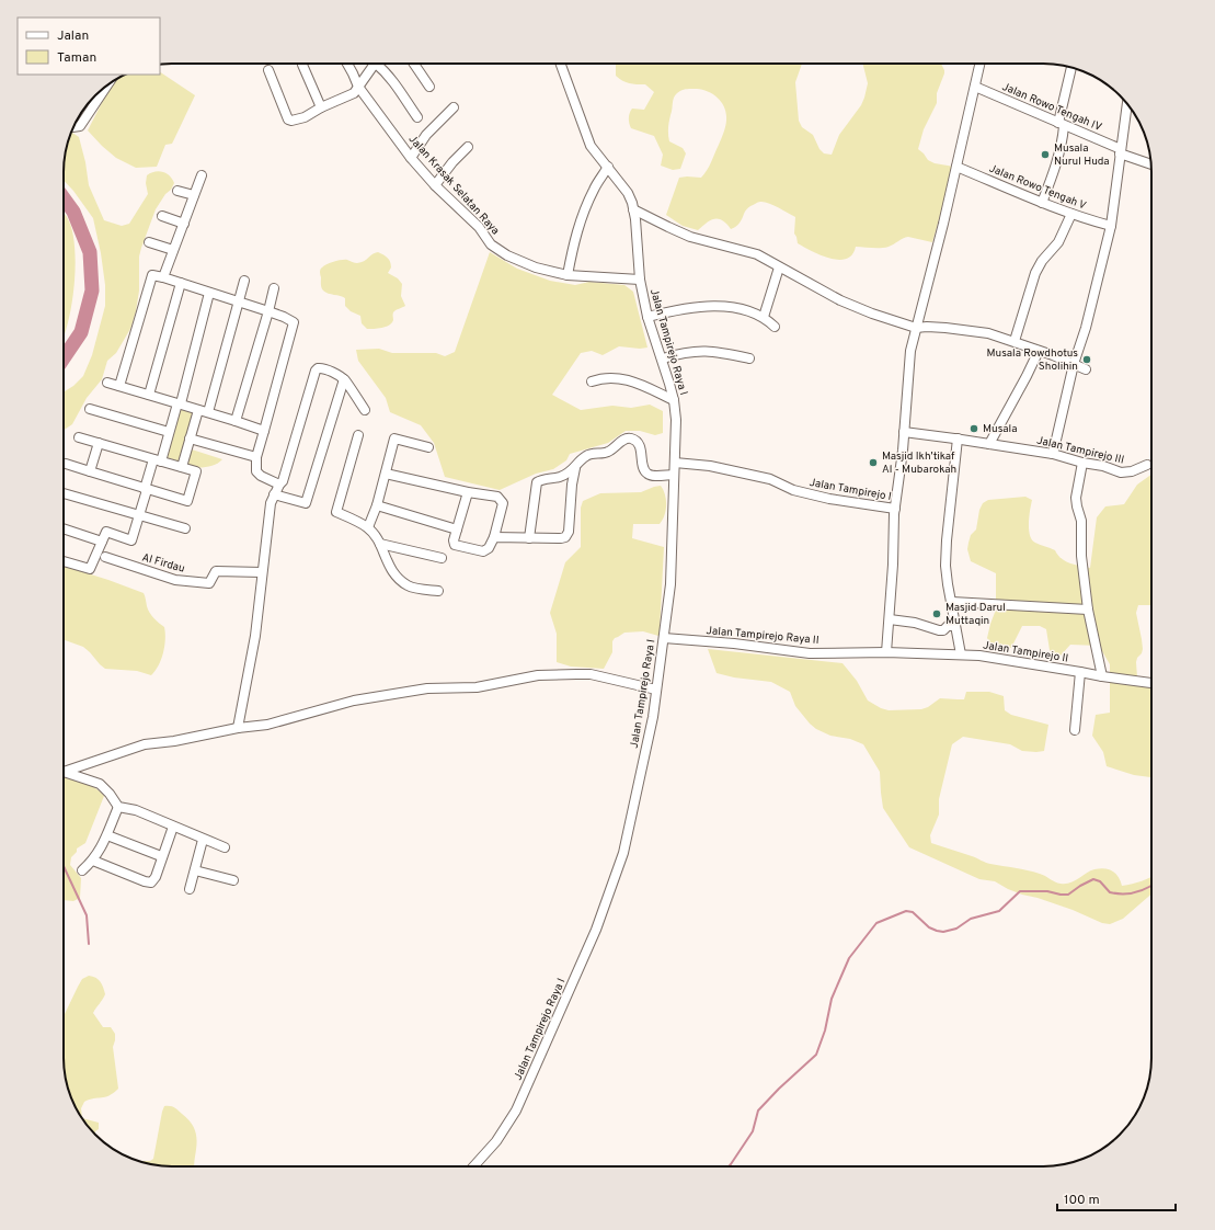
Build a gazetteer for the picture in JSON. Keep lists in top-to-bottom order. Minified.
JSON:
{"streets":{"street":["Jalan Rowo Tengah IV","Jalan Krasak Selatan Raya","Jalan Rowo Tengah V","Jalan Tampirejo Raya I","Jalan Tampirejo III","Jalan Tampirejo I","Al Firdau","Jalan Tampirejo Raya II","Jalan Tampirejo II"]},"crossings":[["Jalan Krasak Selatan Raya","Jalan Tampirejo Raya I"],["Jalan Tampirejo Raya I","Jalan Tampirejo I"],["Jalan Tampirejo Raya I","Jalan Tampirejo Raya II"],["Jalan Tampirejo Raya II","Jalan Tampirejo II"]],"places":["Musala Nurul Huda","Musala Rowdhotus Sholihin","Musala","Masjid Ikh'tikaf Al - Mubarokah","Masjid Darul Muttaqin"],"legend":["Jalan","Taman"],"scale_bar":"100 m"}
